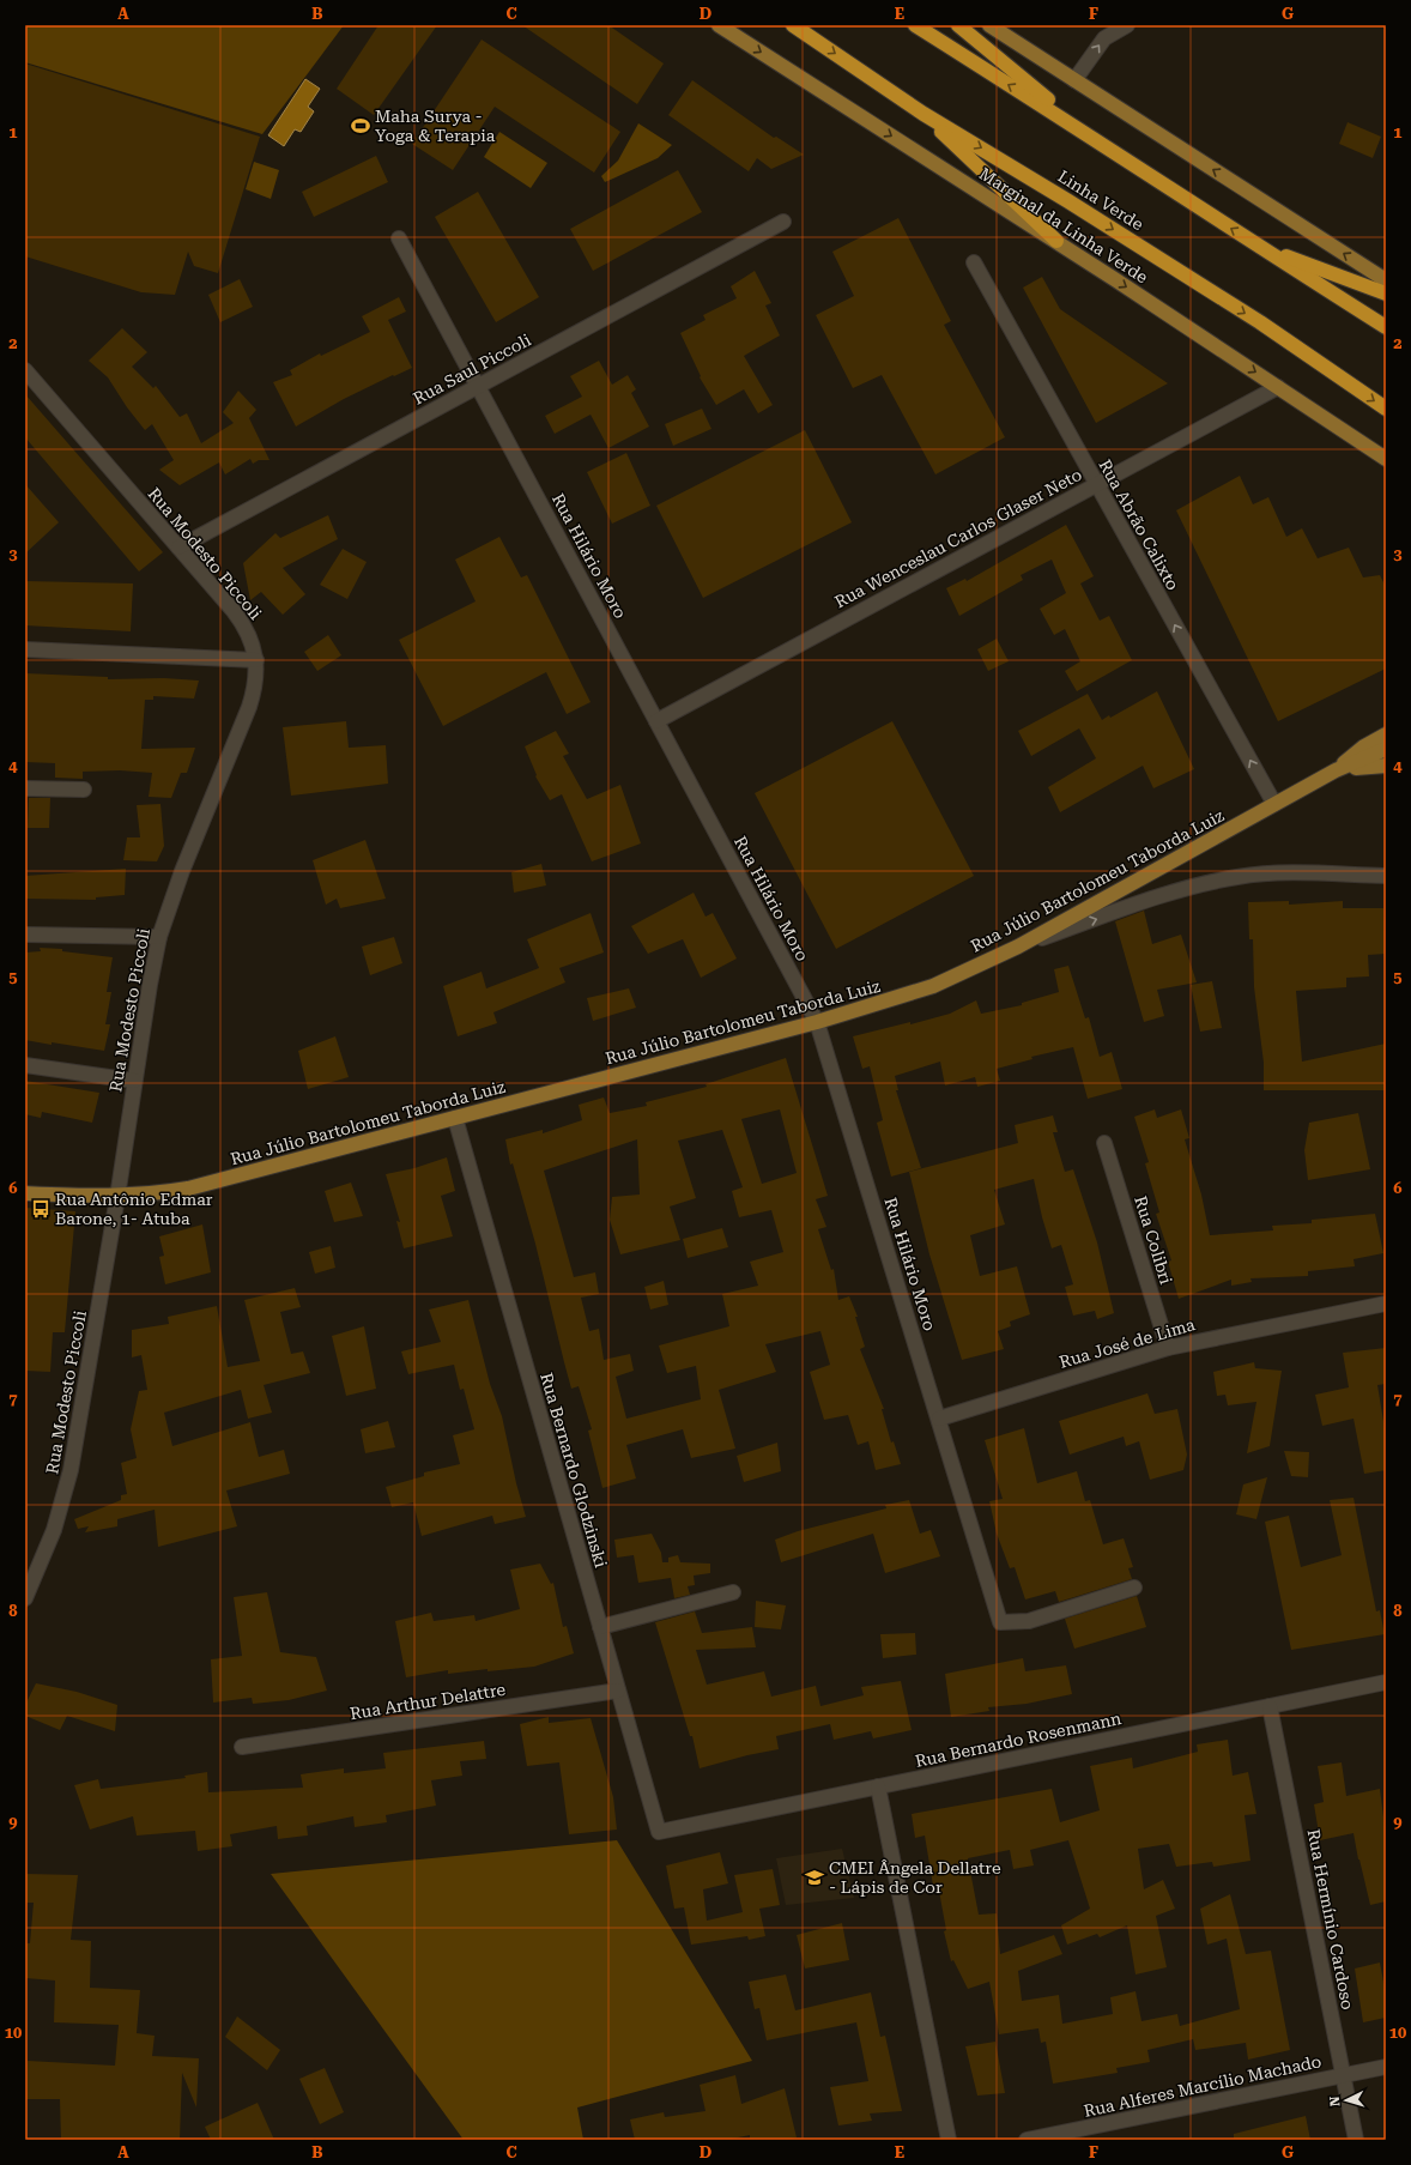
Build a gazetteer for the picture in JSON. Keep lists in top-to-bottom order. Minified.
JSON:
{"streets":{"highway":["Linha Verde"],"main road":["Marginal da Linha Verde","Rua Júlio Bartolomeu Taborda Luiz"],"street":["Rua Saul Piccoli","Rua Abrão Calixto","Rua Wenceslau Carlos Glaser Neto","Rua Modesto Piccoli","Rua Hilário Moro","Rua Colibri","Rua José de Lima","Rua Bernardo Glodzinski","Rua Arthur Delattre","Rua Bernardo Rosenmann","Rua Hermínio Cardoso","Rua Alferes Marcílio Machado"]},"crossings":[["Marginal da Linha Verde","Rua Wenceslau Carlos Glaser Neto"],["Rua Saul Piccoli","Rua Modesto Piccoli"],["Rua Saul Piccoli","Rua Hilário Moro"],["Rua Abrão Calixto","Rua Wenceslau Carlos Glaser Neto"],["Rua Abrão Calixto","Rua Júlio Bartolomeu Taborda Luiz"],["Rua Wenceslau Carlos Glaser Neto","Rua Hilário Moro"],["Rua Modesto Piccoli","Rua Júlio Bartolomeu Taborda Luiz"],["Rua Hilário Moro","Rua Júlio Bartolomeu Taborda Luiz"],["Rua Hilário Moro","Rua José de Lima"],["Rua Júlio Bartolomeu Taborda Luiz","Rua Bernardo Glodzinski"],["Rua Colibri","Rua José de Lima"],["Rua Bernardo Glodzinski","Rua Arthur Delattre"],["Rua Bernardo Glodzinski","Rua Bernardo Rosenmann"],["Rua Bernardo Rosenmann","Rua Hermínio Cardoso"],["Rua Hermínio Cardoso","Rua Alferes Marcílio Machado"]],"one_way":["Marginal da Linha Verde","Rua Abrão Calixto"],"places":{"sports":["Maha Surya - Yoga & Terapia"],"bus stop":["Rua Antônio Edmar Barone, 1- Atuba"],"school or university":["CMEI Ângela Dellatre - Lápis de Cor"]},"north":"left","grid":{"columns":["A","B","C","D","E","F","G"],"rows":["1","2","3","4","5","6","7","8","9","10"]}}
